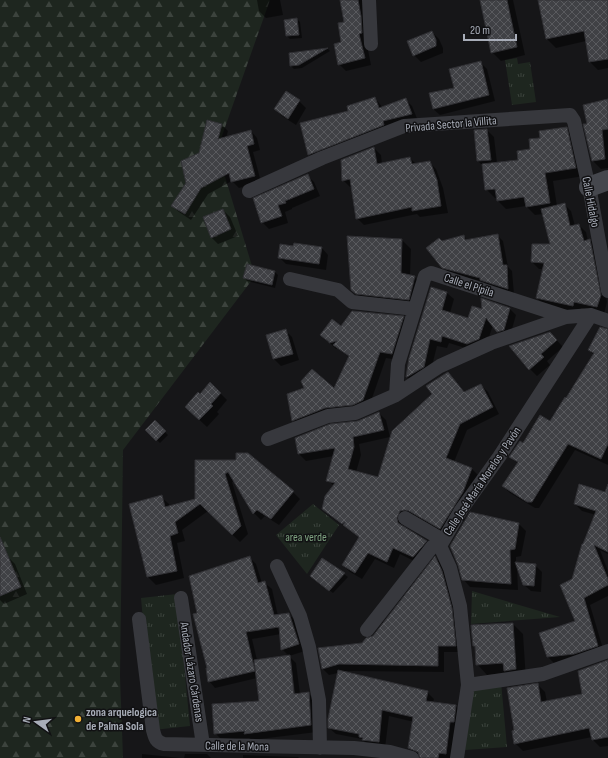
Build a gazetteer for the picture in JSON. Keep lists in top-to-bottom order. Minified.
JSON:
{"streets":{"street":["Privada Sector la Villita","Calle Hidalgo","Calle el Pípila","Calle José María Morelos y Pavón","Andador Lázaro Cárdenas","Calle de la Mona"]},"crossings":[["Privada Sector la Villita","Calle Hidalgo"],["Calle el Pípila","Calle José María Morelos y Pavón"],["Andador Lázaro Cárdenas","Calle de la Mona"]],"parks":["area verde"],"places":["zona arquelogica de Palma Sola"],"scale_bar":"20 m","north":"left"}
